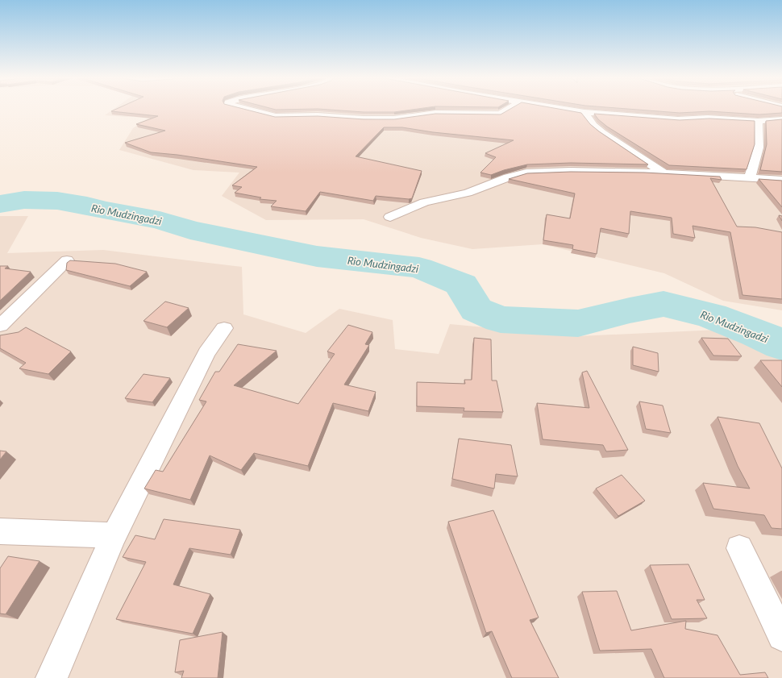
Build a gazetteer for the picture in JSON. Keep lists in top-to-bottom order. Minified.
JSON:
{"water":["Rio Mudzingadzi"]}
